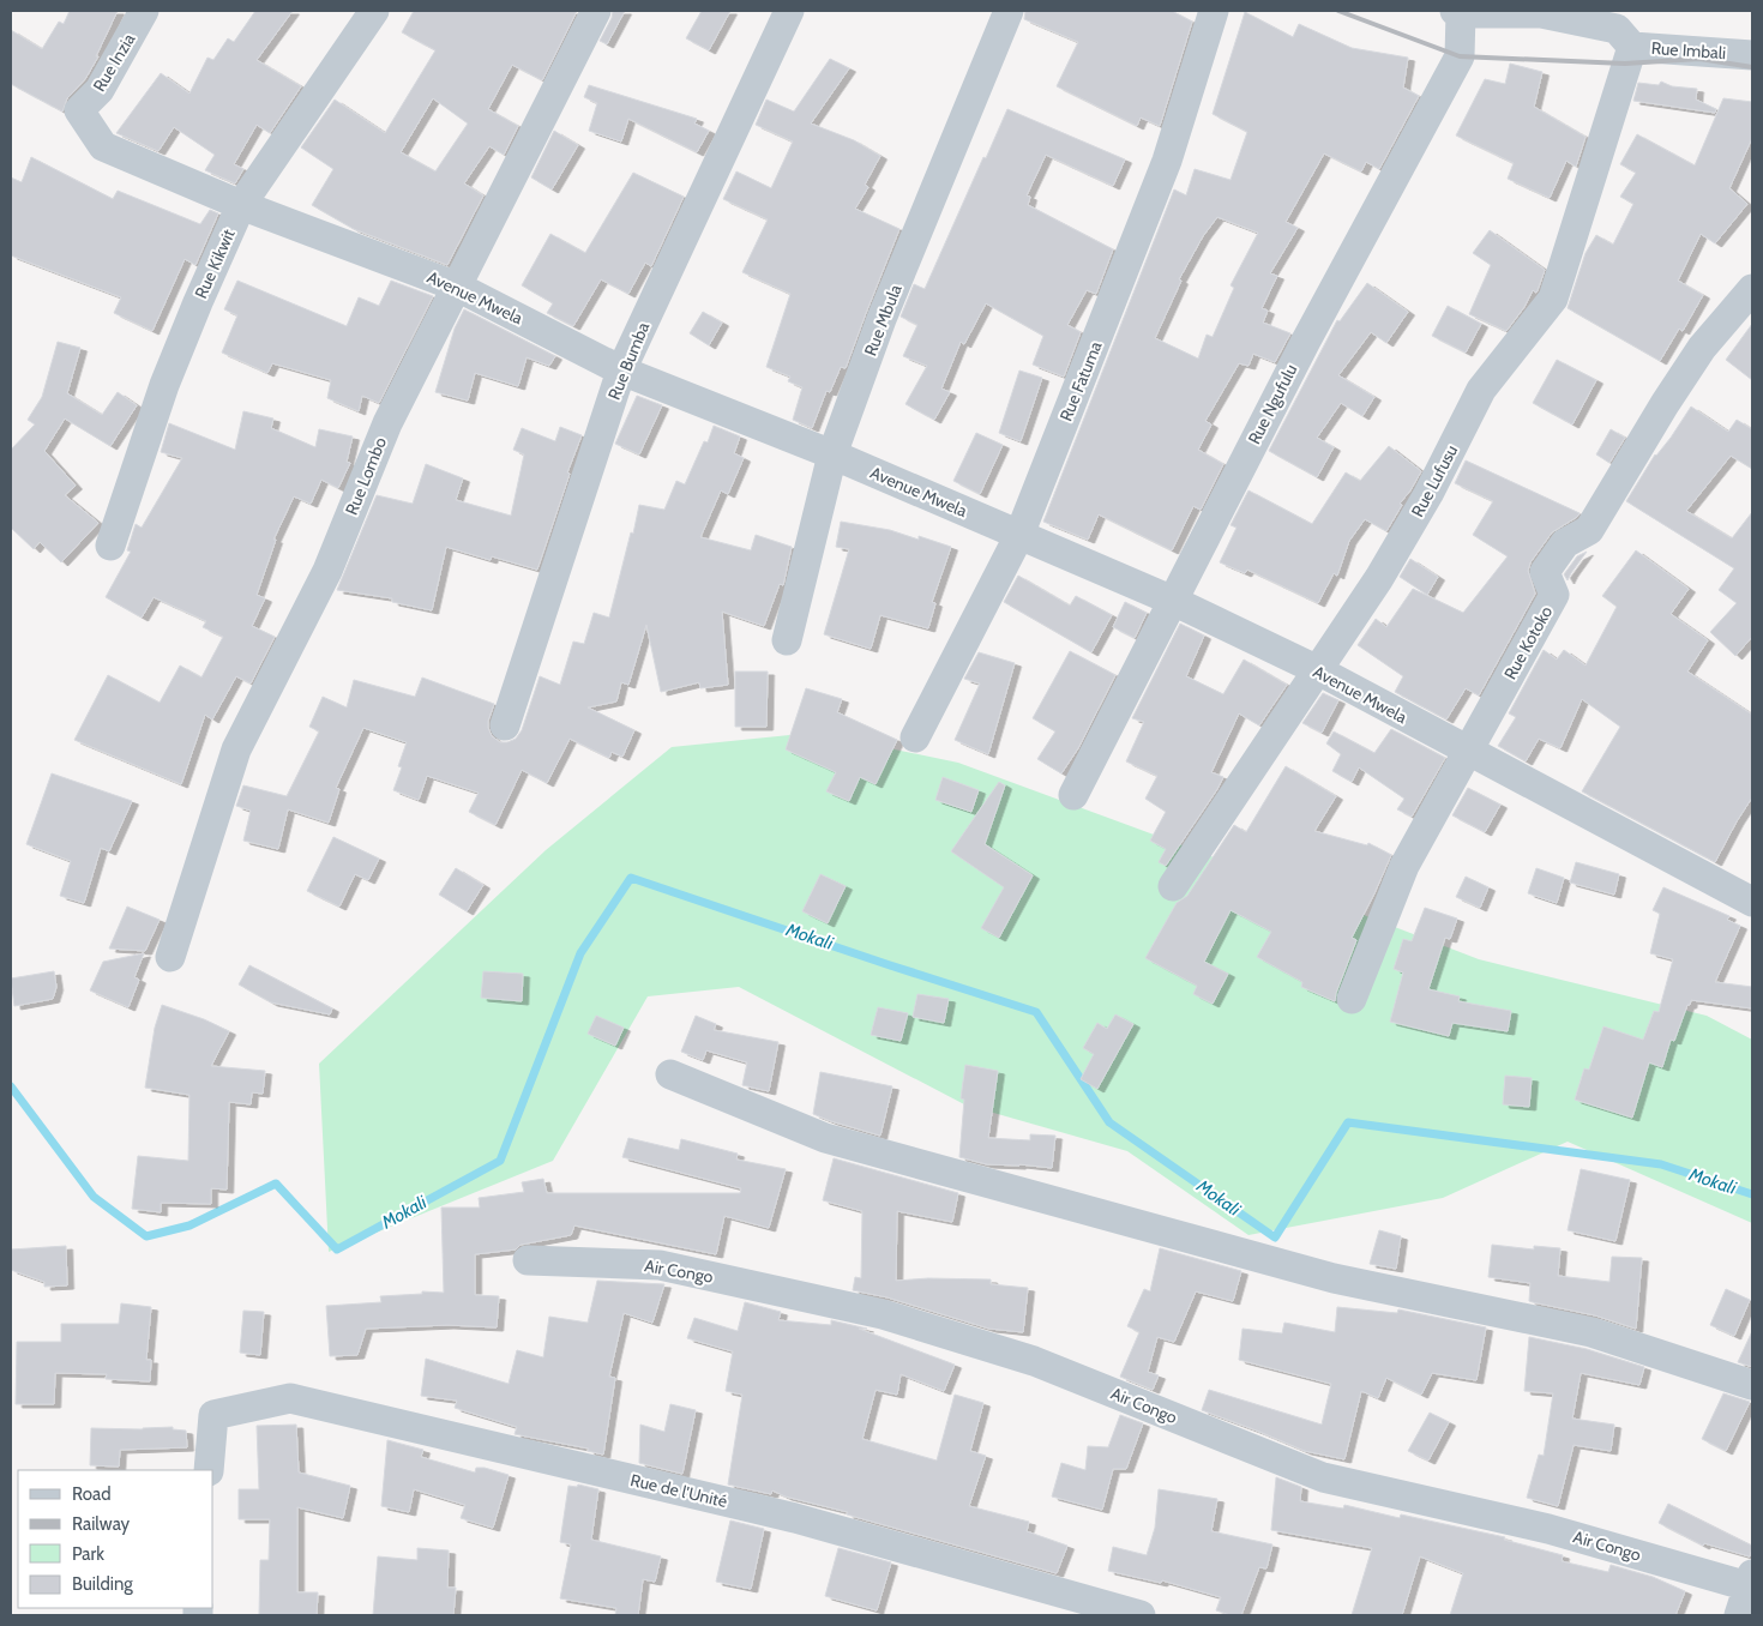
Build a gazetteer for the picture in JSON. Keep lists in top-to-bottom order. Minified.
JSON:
{"streets":{"street":["Rue Imbali","Rue Inzia","Rue Kikwit","Avenue Mwela","Rue Mbula","Rue Bumba","Rue Fatuma","Rue Ngufulu","Rue Lombo","Rue Lufusu","Rue Kotoko","Air Congo","Rue de l'Unité"]},"crossings":[["Rue Imbali","Rue Ngufulu"],["Rue Imbali","Rue Lufusu"],["Rue Inzia","Avenue Mwela"],["Rue Kikwit","Avenue Mwela"],["Avenue Mwela","Rue Mbula"],["Avenue Mwela","Rue Bumba"],["Avenue Mwela","Rue Fatuma"],["Avenue Mwela","Rue Ngufulu"],["Avenue Mwela","Rue Lombo"],["Avenue Mwela","Rue Lufusu"],["Avenue Mwela","Rue Kotoko"]],"water":["Mokali"],"legend":["Road","Railway","Park","Building"]}
